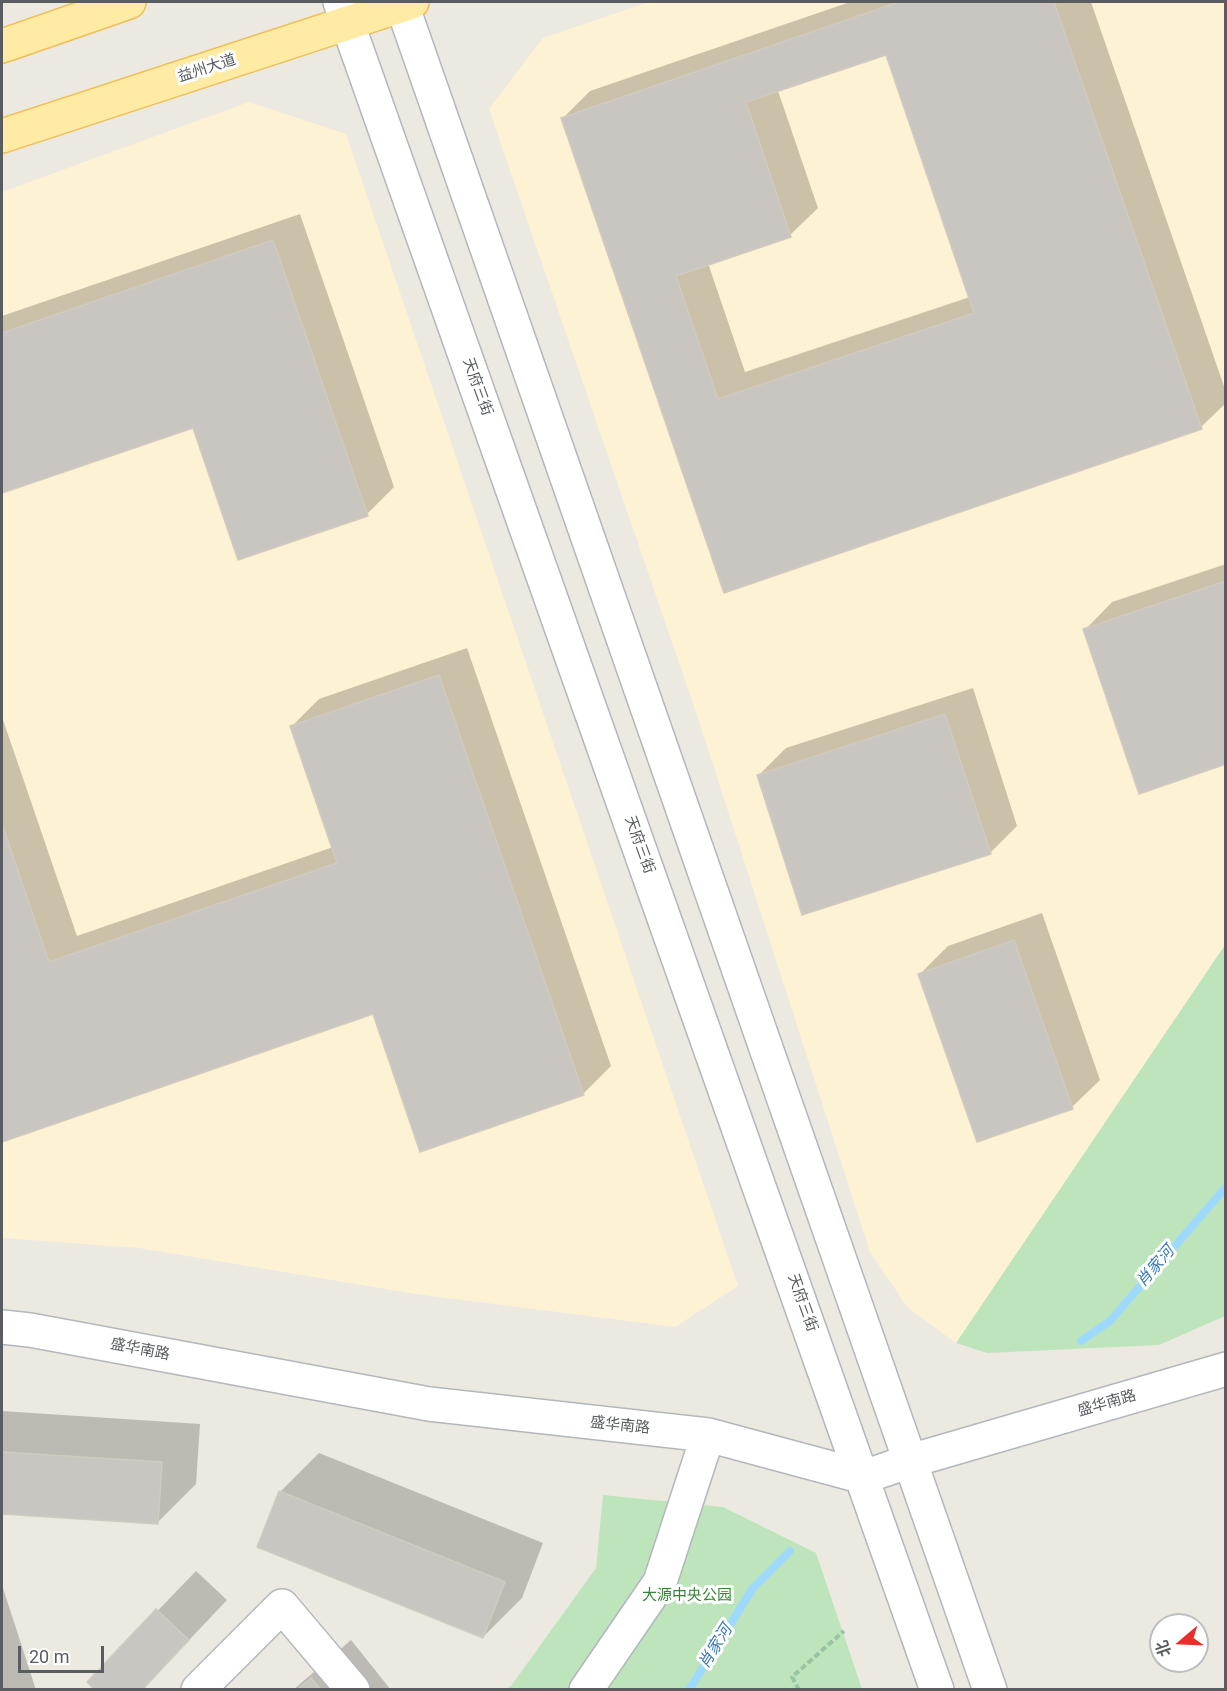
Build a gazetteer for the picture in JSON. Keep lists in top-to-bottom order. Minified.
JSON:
{"streets":{"main road":["益州大道"],"street":["天府三街","盛华南路"]},"crossings":[["益州大道","天府三街"],["天府三街","盛华南路"]],"water":["肖家河"],"parks":["大源中央公园"],"scale_bar":"20 m","north":"left"}
